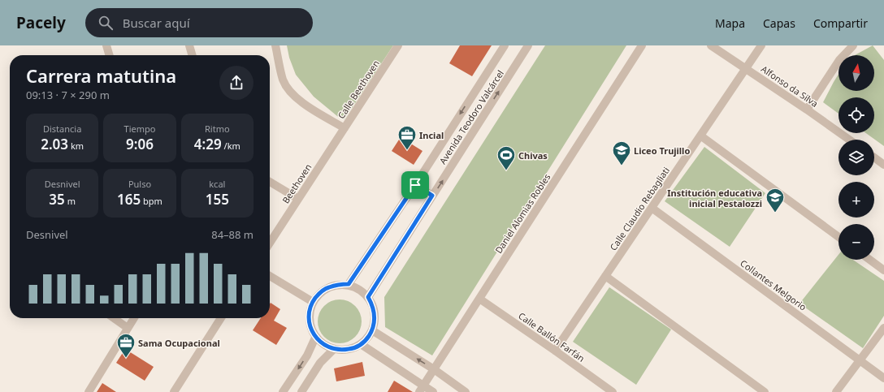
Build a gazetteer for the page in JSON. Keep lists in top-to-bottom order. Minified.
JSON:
{"streets":{"street":["Alfonso da Silva","Calle Beethoven","Avenida Teodoro Valcárcel","Beethoven","Calle Claudio Rebagliati","Daniel Alomias Robles","Collantes Melgorio","Calle Ballón Farfán"]},"crossings":[["Alfonso da Silva","Calle Claudio Rebagliati"],["Calle Beethoven","Beethoven"],["Calle Claudio Rebagliati","Collantes Melgorio"],["Calle Claudio Rebagliati","Calle Ballón Farfán"],["Daniel Alomias Robles","Calle Ballón Farfán"]],"places":{"office":["Incial","Sama Ocupacional"],"school or university":["Liceo Trujillo","Institución educativa inicial Pestalozzi"],"sports":["Chivas"]},"north":"top","page":{"header":"Pacely","search":"Buscar aquí","nav":["Mapa","Capas","Compartir"],"map_buttons":["+","−"],"heading":["Carrera matutina","09:13 · 7 × 290 m"],"stats":[["Distancia","2.03 km"],["Tiempo","9:06"],["Ritmo","4:29 /km"],["Desnivel","35 m"],["Pulso","165 bpm"],["kcal","155"]],"chart":["Desnivel","84–88 m"]}}
